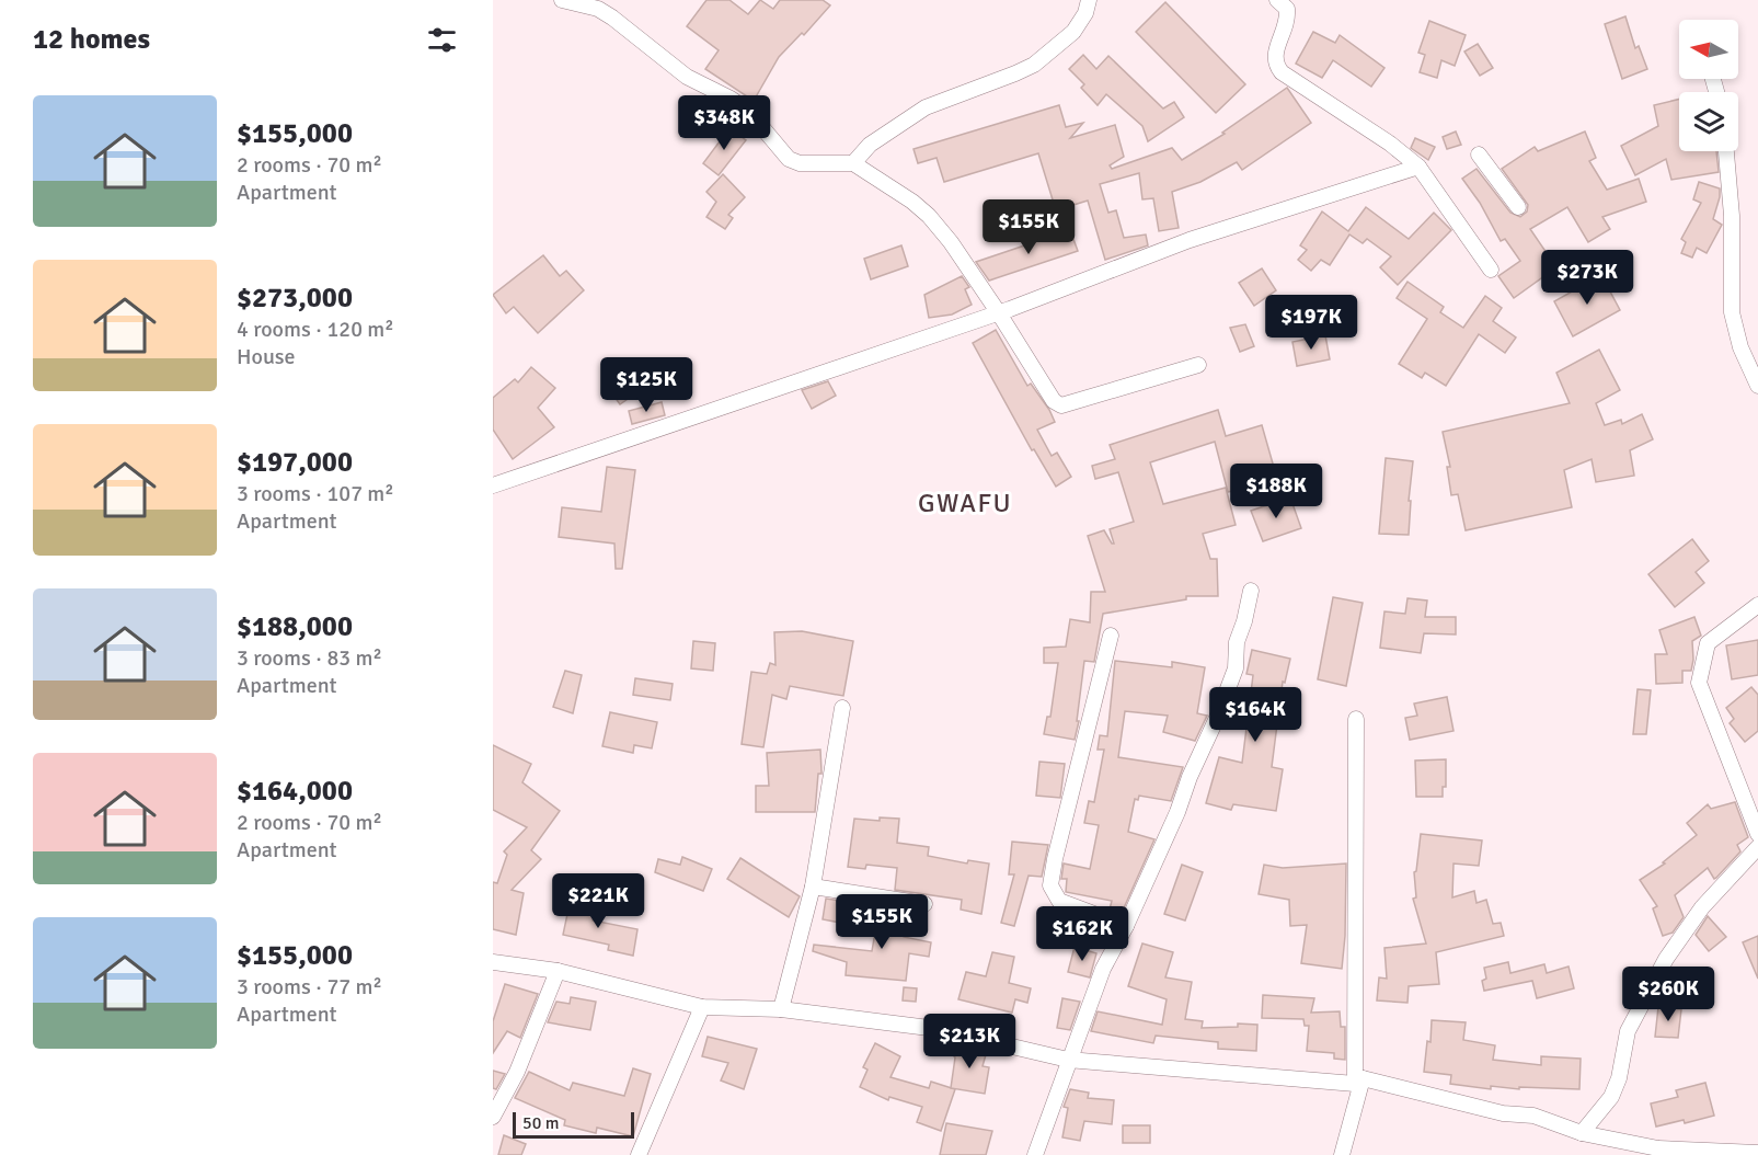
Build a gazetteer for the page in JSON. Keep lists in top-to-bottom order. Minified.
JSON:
{"districts":["GWAFU"],"scale_bar":"50 m","north":"left","page":{"heading":"12 homes","list":[{"name":"$155,000","note":"2 rooms · 70 m² · Apartment"},{"name":"$273,000","note":"4 rooms · 120 m² · House"},{"name":"$197,000","note":"3 rooms · 107 m² · Apartment"},{"name":"$188,000","note":"3 rooms · 83 m² · Apartment"},{"name":"$164,000","note":"2 rooms · 70 m² · Apartment"},{"name":"$155,000","note":"3 rooms · 77 m² · Apartment"}],"price":["$348K","$155K","$273K","$197K","$125K","$188K","$164K","$221K","$155K","$162K","$260K","$213K"],"scale":"50 m"}}
